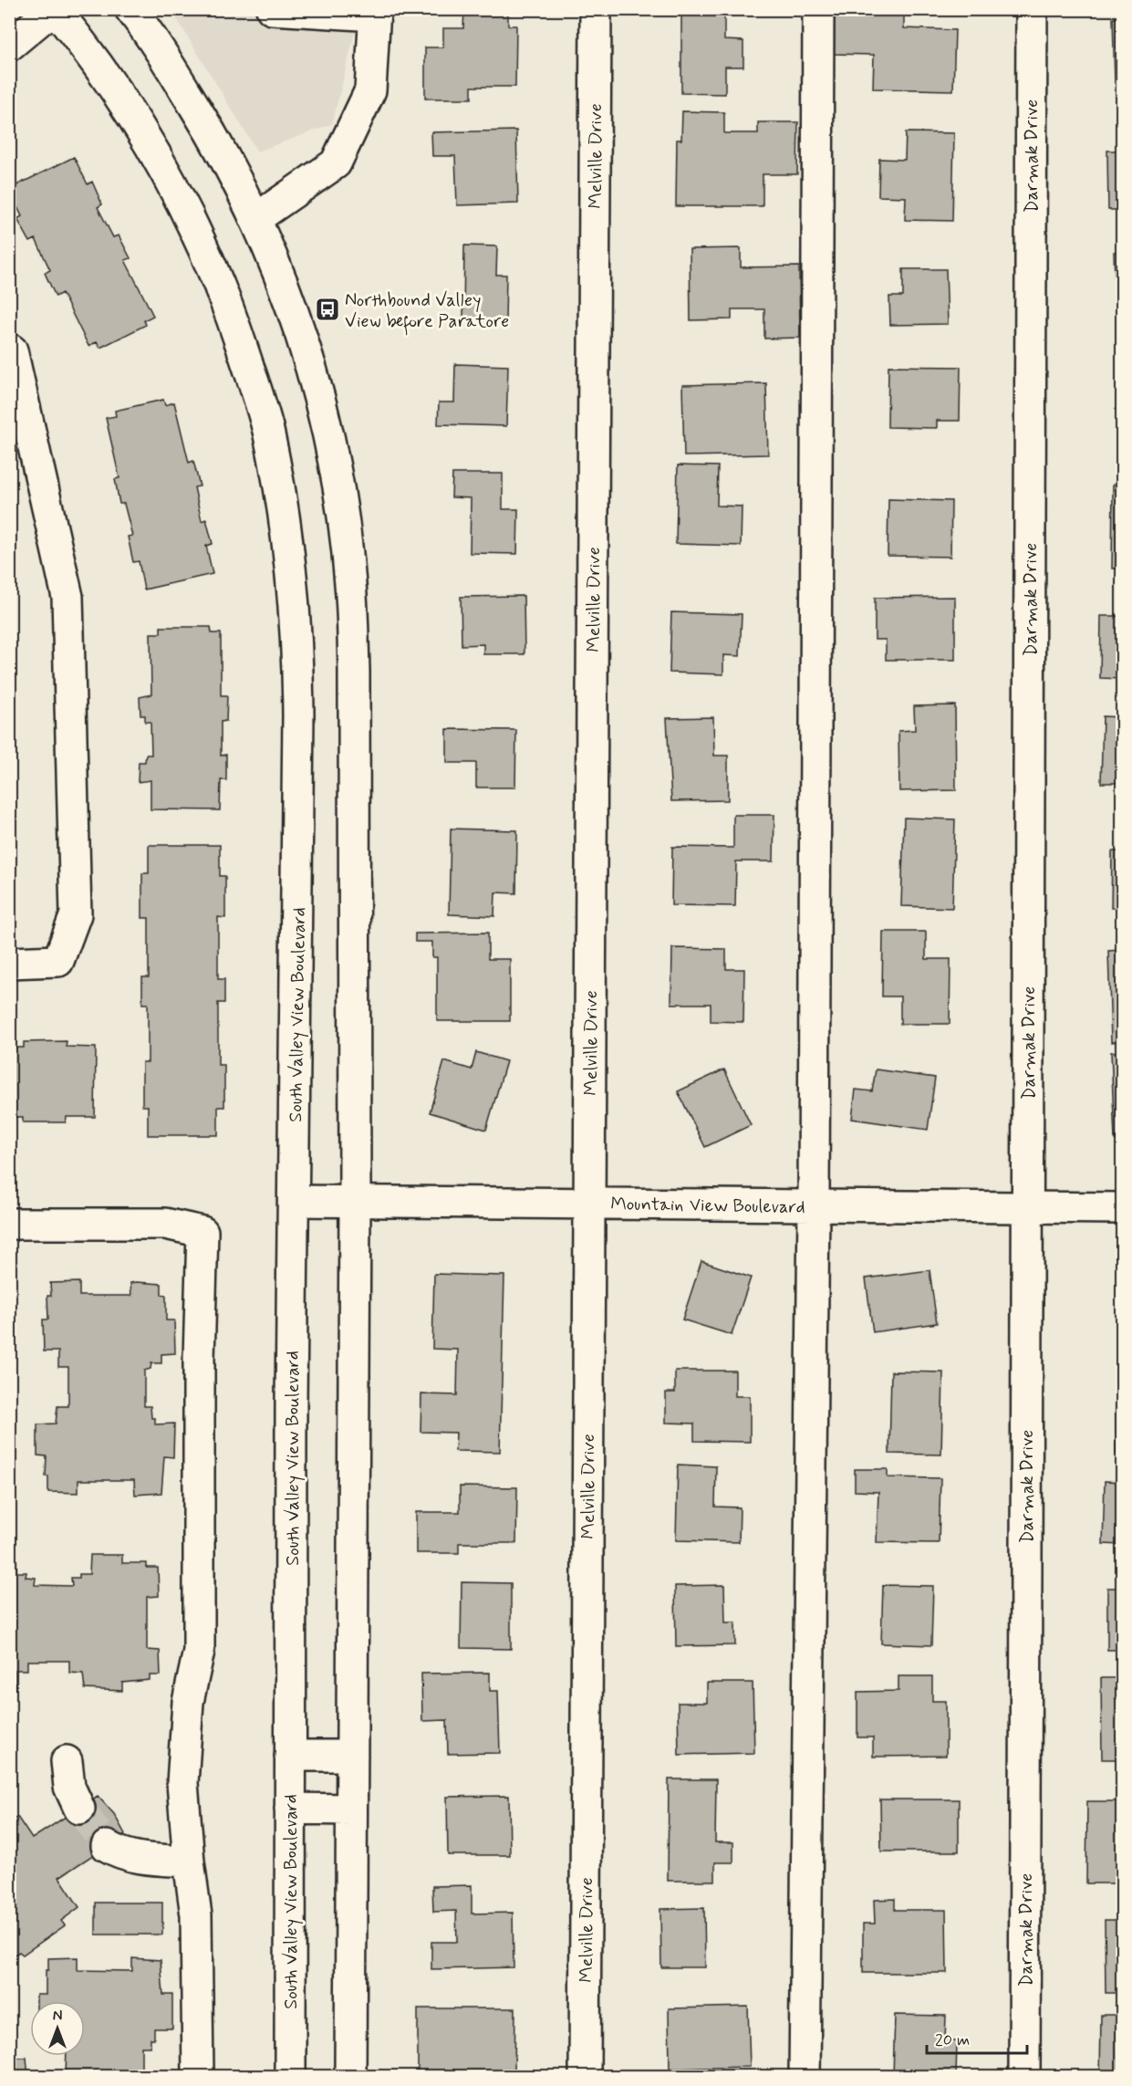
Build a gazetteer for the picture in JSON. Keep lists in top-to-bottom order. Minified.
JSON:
{"streets":{"street":["Melville Drive","Darmak Drive","South Valley View Boulevard","Mountain View Boulevard"]},"crossings":[["Melville Drive","Mountain View Boulevard"],["Darmak Drive","Mountain View Boulevard"],["South Valley View Boulevard","Mountain View Boulevard"]],"places":{"bus stop":["Northbound Valley View before Paratore"]},"scale_bar":"20 m","north":"top"}
